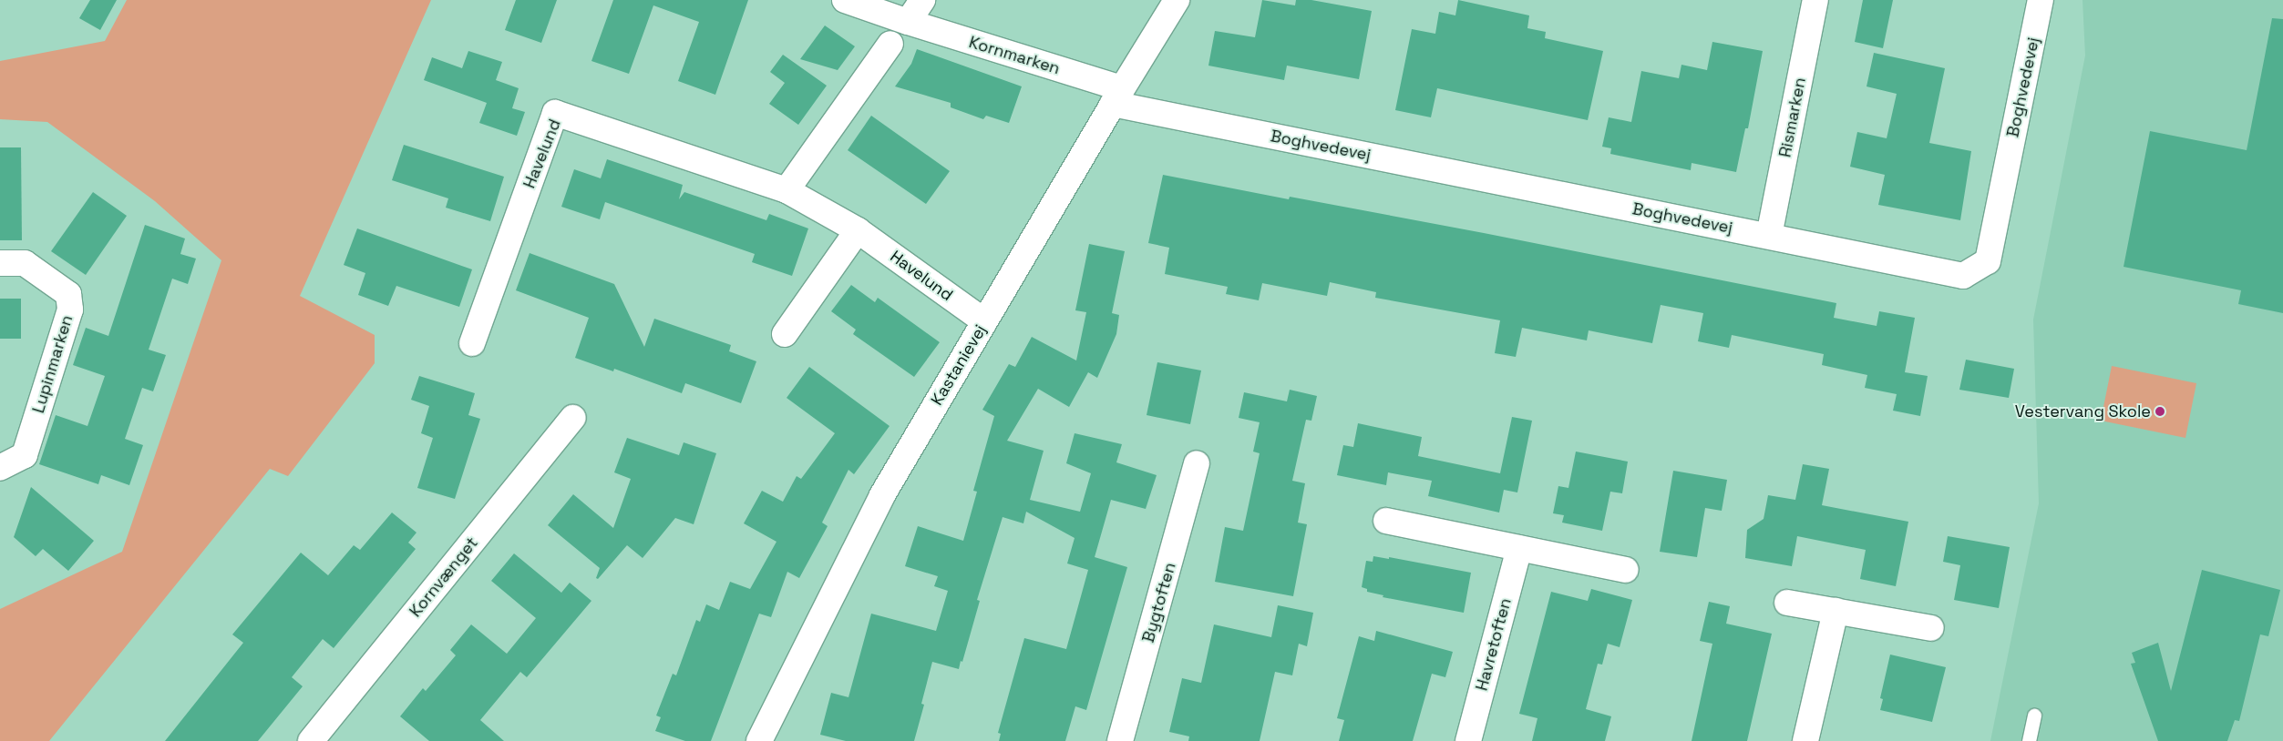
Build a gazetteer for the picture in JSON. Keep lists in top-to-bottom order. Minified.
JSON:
{"streets":{"street":["Kornmarken","Boghvedevej","Rismarken","Havelund","Lupinmarken","Kastanievej","Kornvænget","Bygtoften","Havretoften"]},"crossings":[["Kornmarken","Boghvedevej"],["Kornmarken","Kastanievej"],["Boghvedevej","Rismarken"],["Boghvedevej","Kastanievej"],["Havelund","Kastanievej"]],"places":["Vestervang Skole"]}
